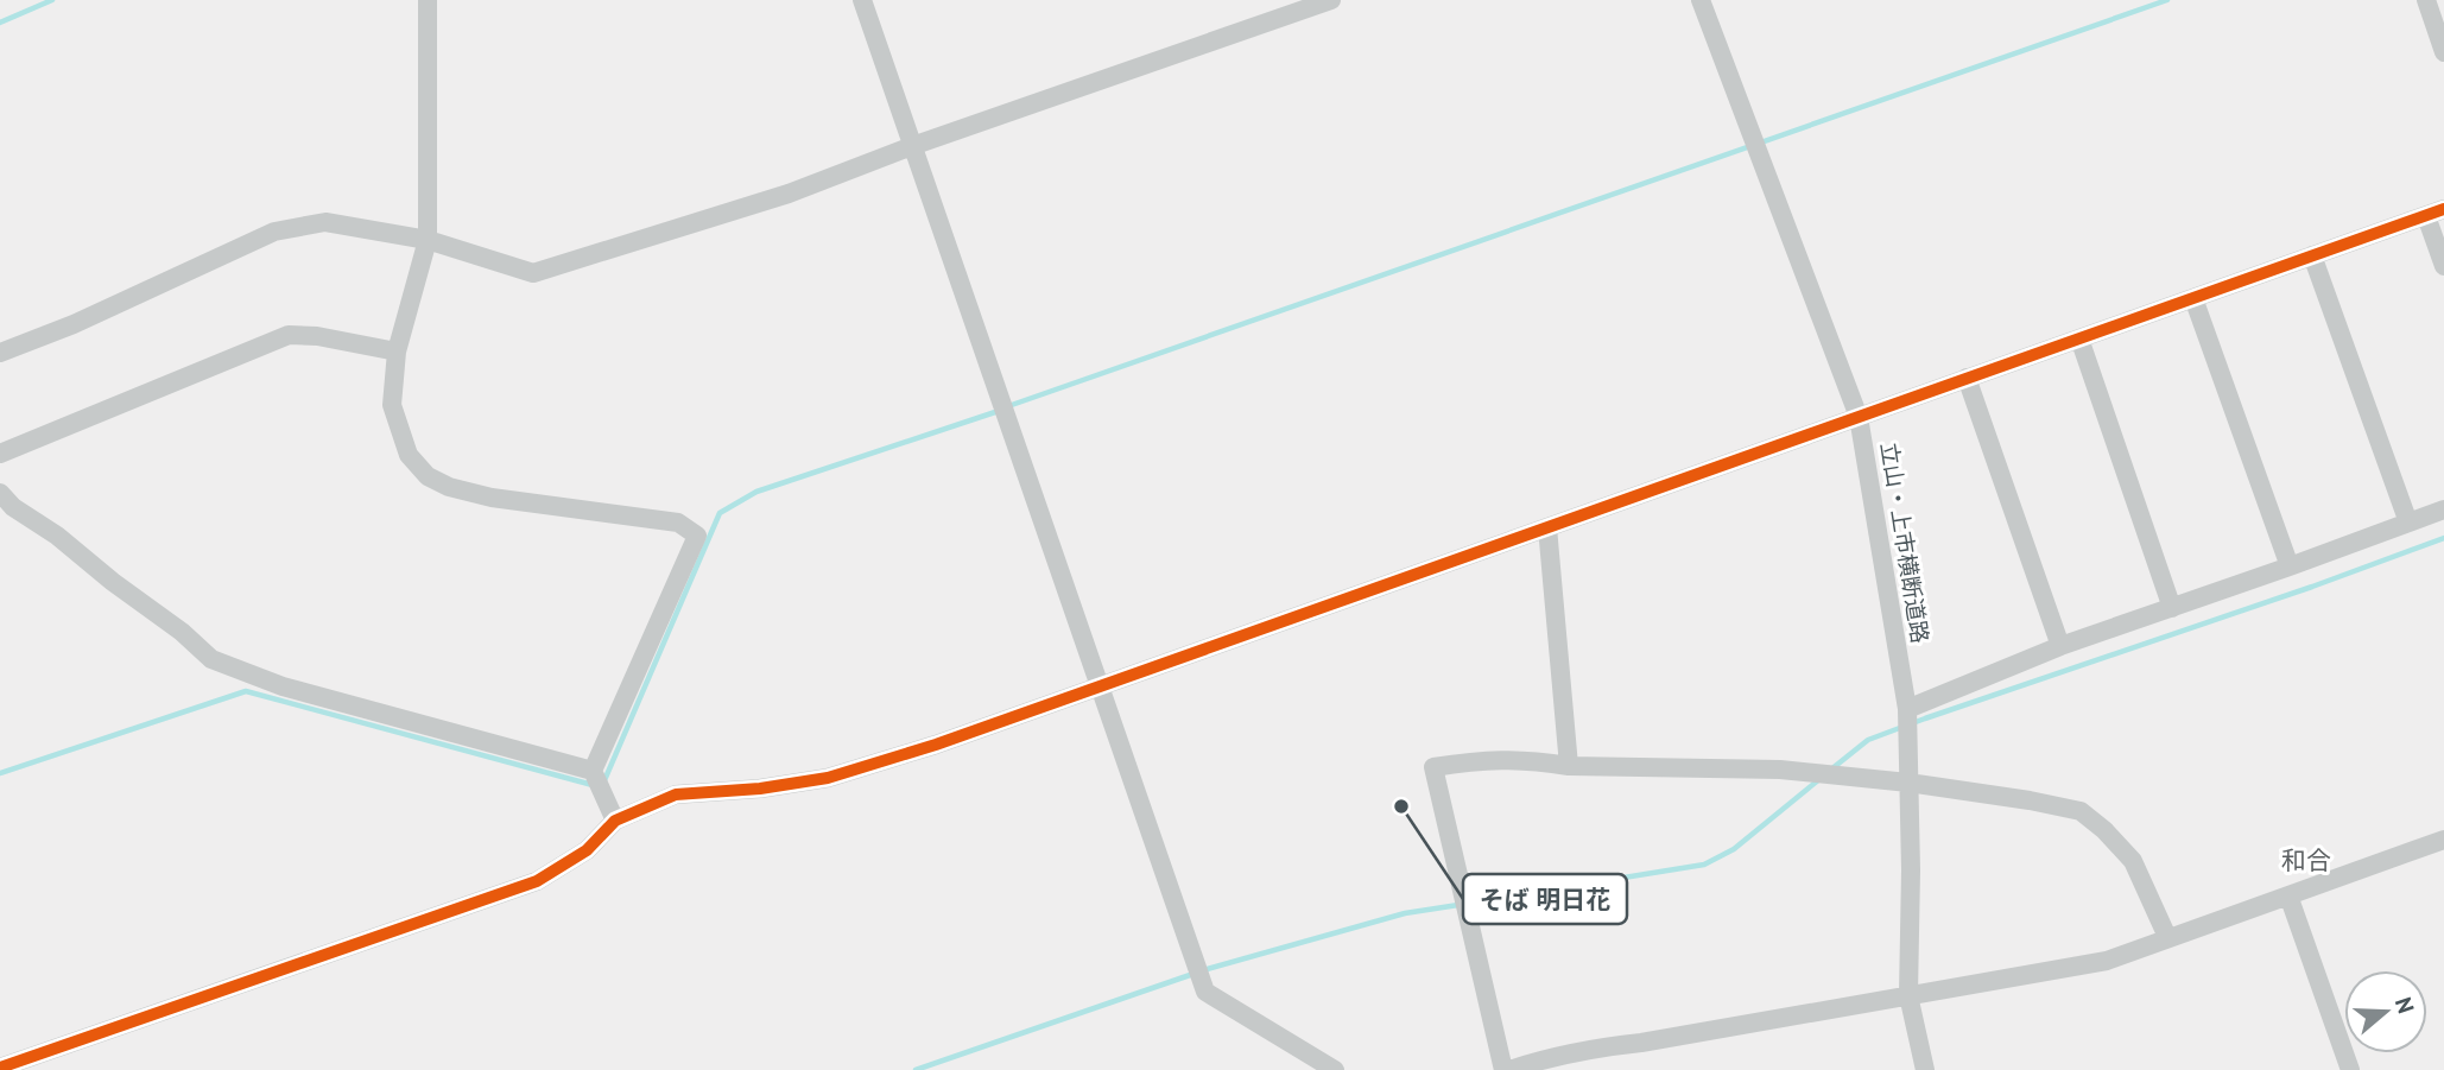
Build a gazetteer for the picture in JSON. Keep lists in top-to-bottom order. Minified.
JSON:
{"streets":{"street":["立山・上市横断道路"]},"districts":["和合"],"places":["そば 明日花"],"north":"right"}
